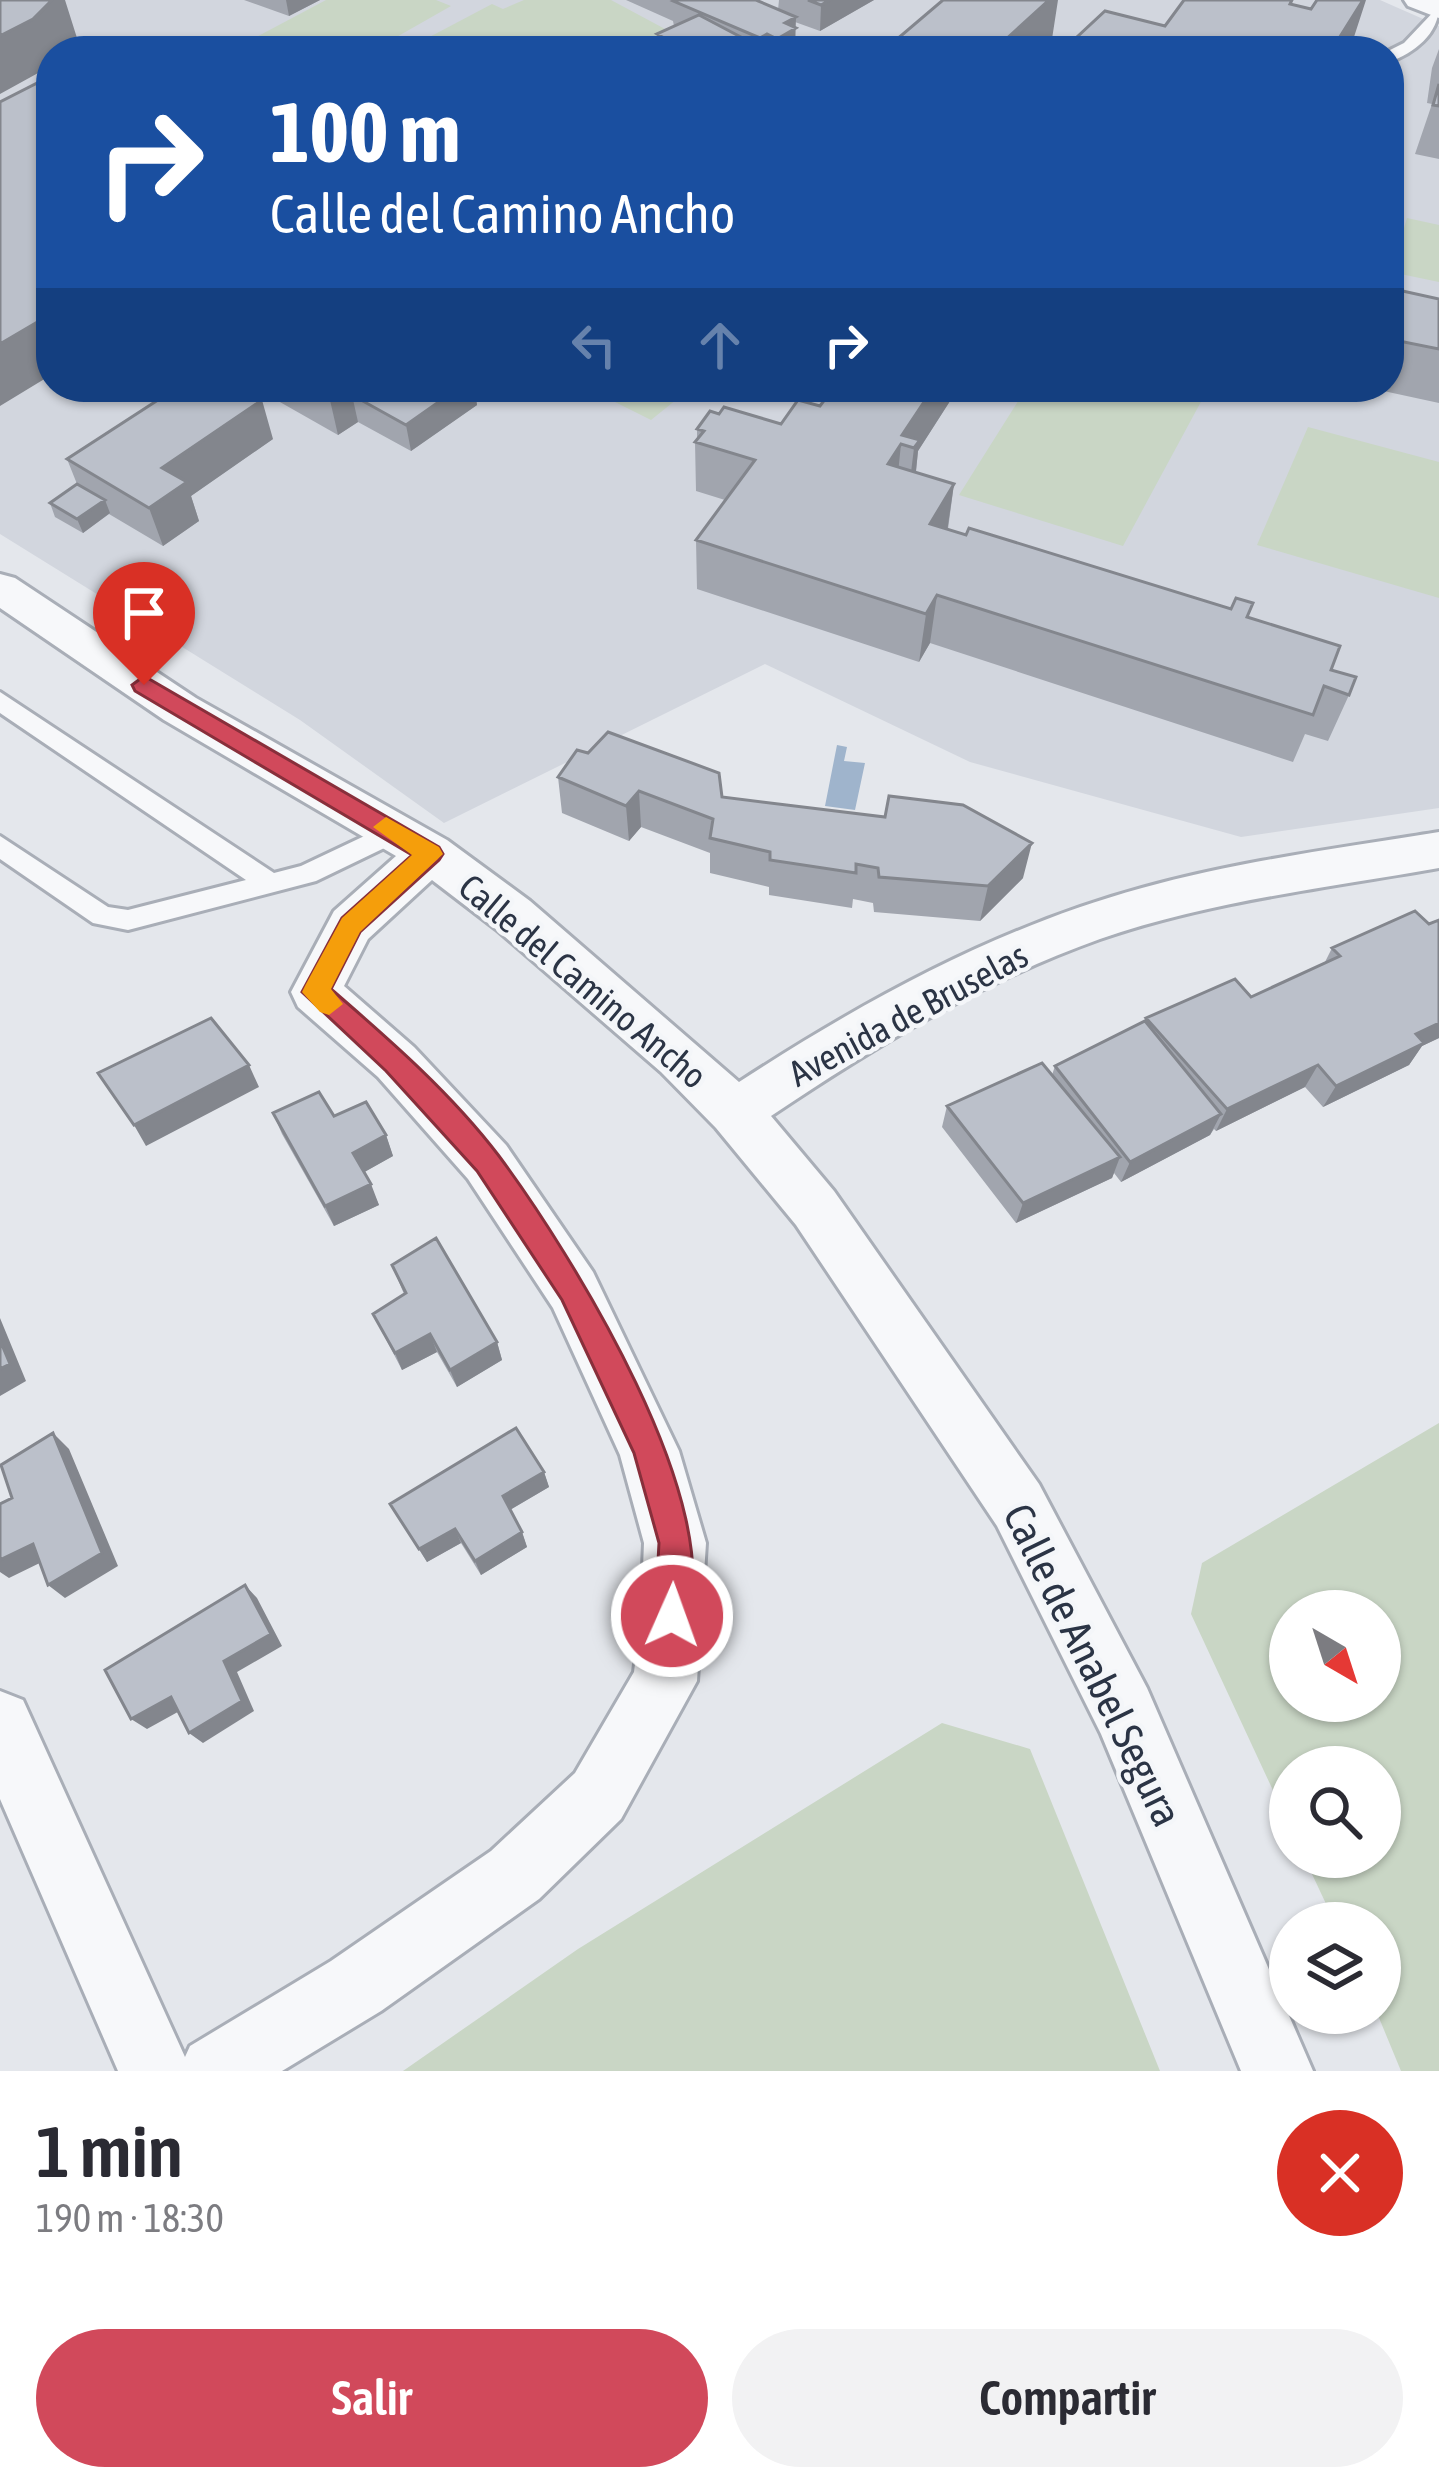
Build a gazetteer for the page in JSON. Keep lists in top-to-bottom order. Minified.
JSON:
{"streets":{"street":["Calle del Camino Ancho","Avenida de Bruselas","Calle de Anabel Segura"]},"crossings":[["Calle del Camino Ancho","Avenida de Bruselas"],["Calle del Camino Ancho","Calle de Anabel Segura"],["Avenida de Bruselas","Calle de Anabel Segura"]],"north":"bottom right","page":{"turn":["100 m","Calle del Camino Ancho"],"heading":["1 min","190 m · 18:30"],"buttons":["Salir","Compartir"]}}
